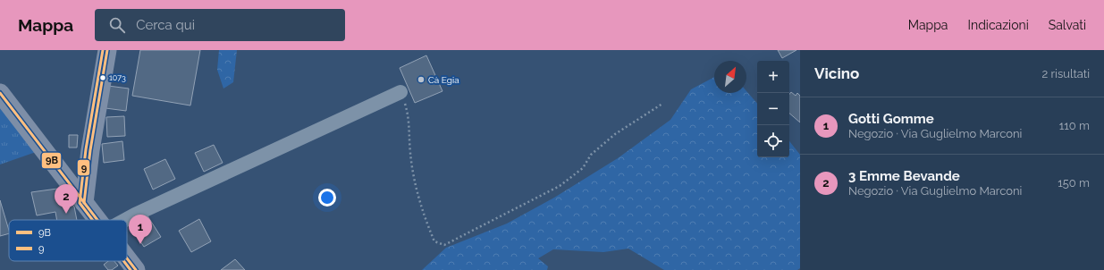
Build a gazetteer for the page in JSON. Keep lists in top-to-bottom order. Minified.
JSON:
{"places":["1073","Cà Egia"],"lines":["transit line 9B","transit line 9"],"legend":["9B","9"],"north":"top right","page":{"header":"Mappa","search":"Cerca qui","nav":["Mappa","Indicazioni","Salvati"],"heading":["Vicino","2 risultati"],"map_buttons":["+","−"],"list":[{"mark":"1","name":"Gotti Gomme","note":"Negozio · Via Guglielmo Marconi","value":"110 m"},{"mark":"2","name":"3 Emme Bevande","note":"Negozio · Via Guglielmo Marconi","value":"150 m"}],"pins":["2","1"]}}
